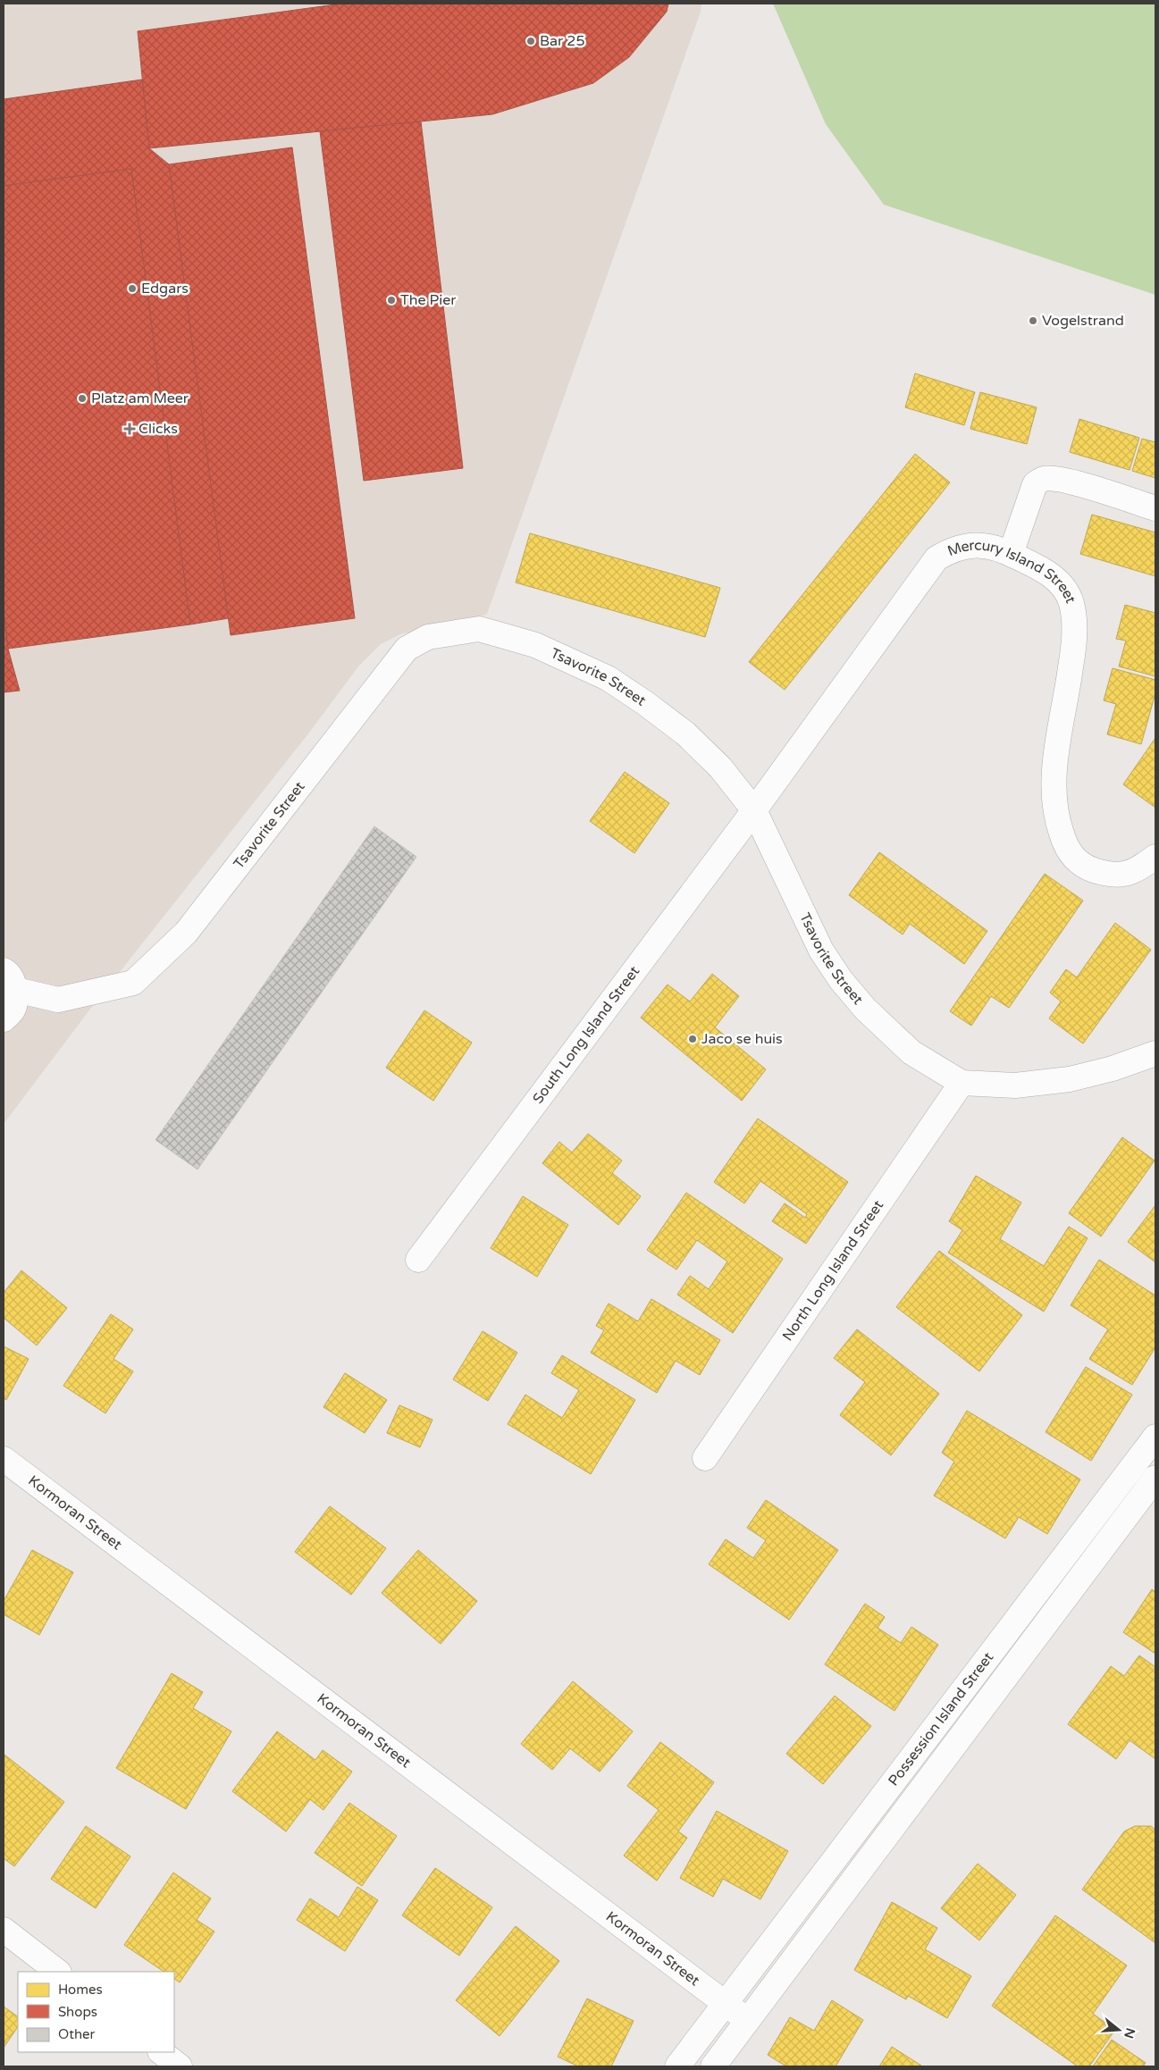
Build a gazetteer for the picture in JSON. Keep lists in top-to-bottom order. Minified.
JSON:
{"streets":{"street":["Mercury Island Street","Tsavorite Street","South Long Island Street","North Long Island Street","Kormoran Street","Possession Island Street"]},"crossings":[["Mercury Island Street","Tsavorite Street"],["Mercury Island Street","South Long Island Street"],["Tsavorite Street","South Long Island Street"],["Tsavorite Street","North Long Island Street"],["Kormoran Street","Possession Island Street"]],"places":{"other":["Bar 25","Edgars","The Pier","Vogelstrand","Platz am Meer","Jaco se huis"],"health":["Clicks"]},"legend":["Homes","Shops","Other"],"north":"right"}
